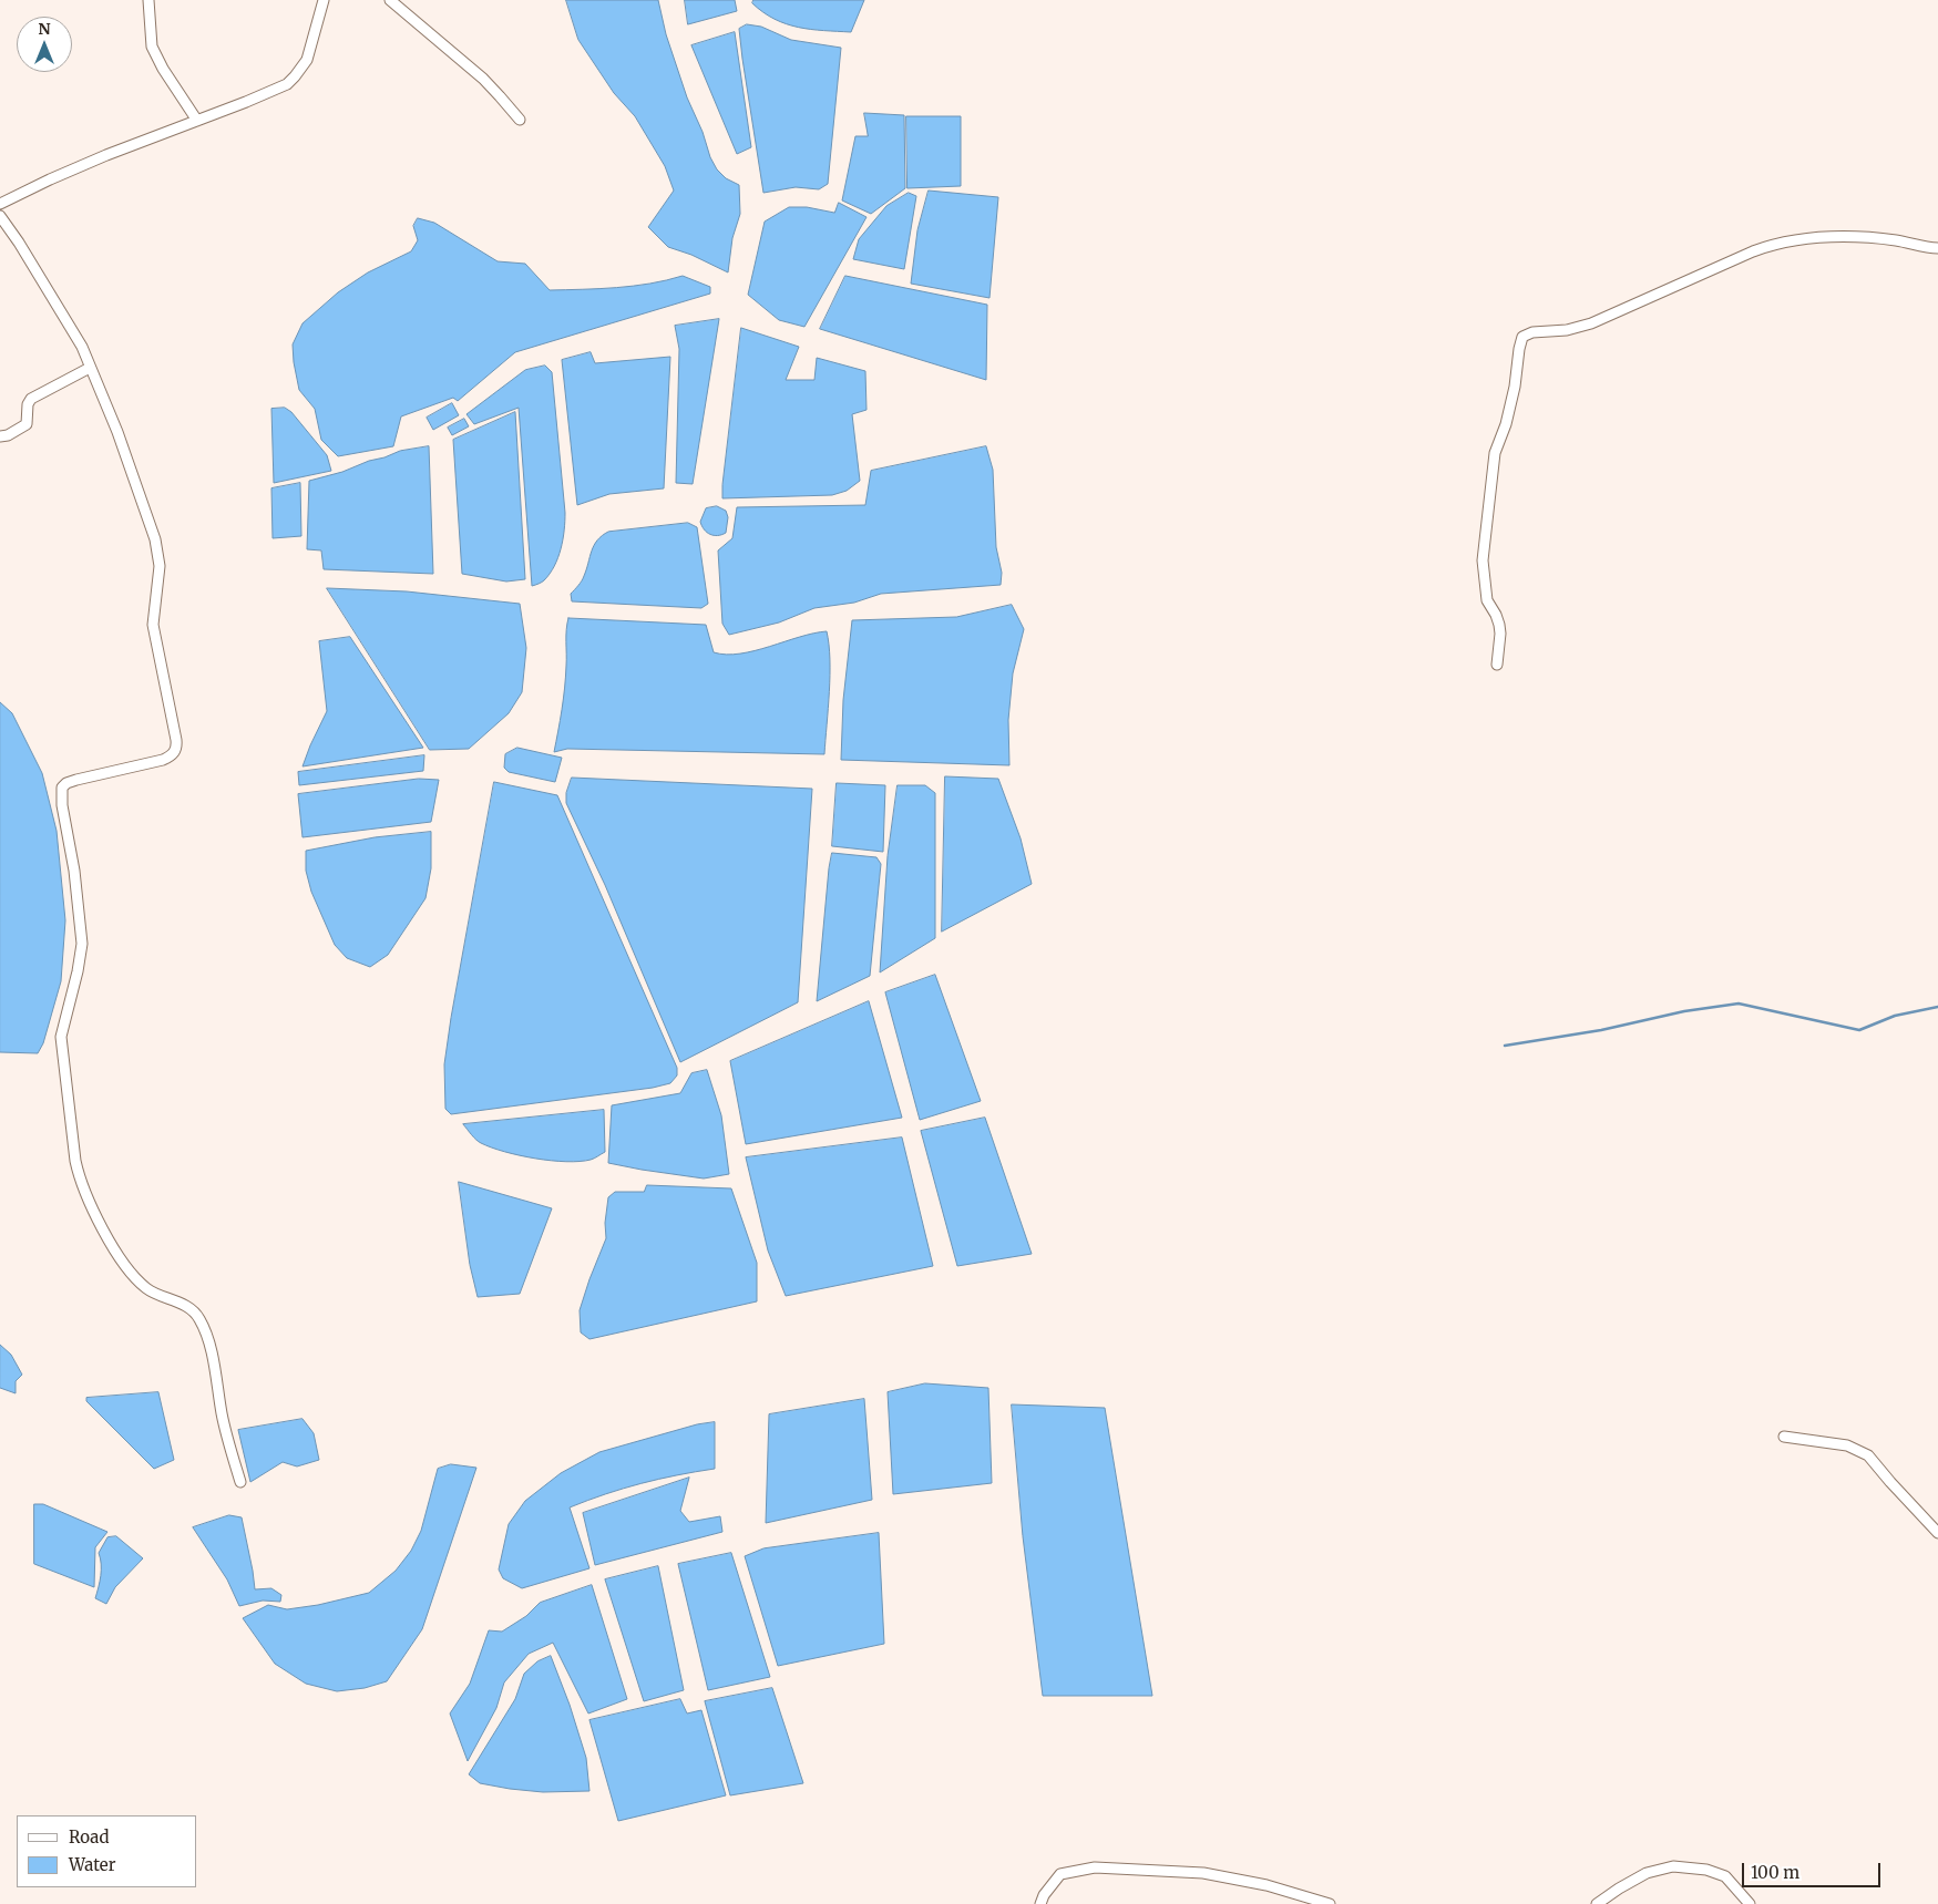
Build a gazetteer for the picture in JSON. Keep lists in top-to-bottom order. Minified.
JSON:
{"legend":["Road","Water"],"scale_bar":"100 m","north":"top"}
